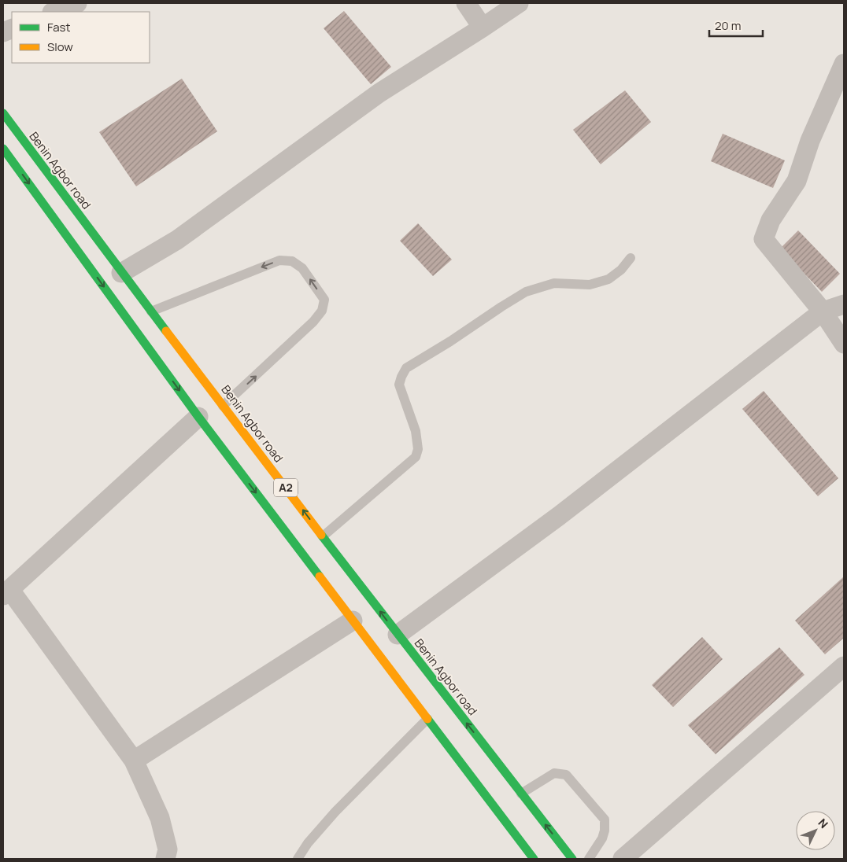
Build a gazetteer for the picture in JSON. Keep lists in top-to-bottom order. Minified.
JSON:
{"streets":{"highway":["Benin Agbor road","A2"]},"legend":["Fast","Slow"],"scale_bar":"20 m","north":"top right"}
